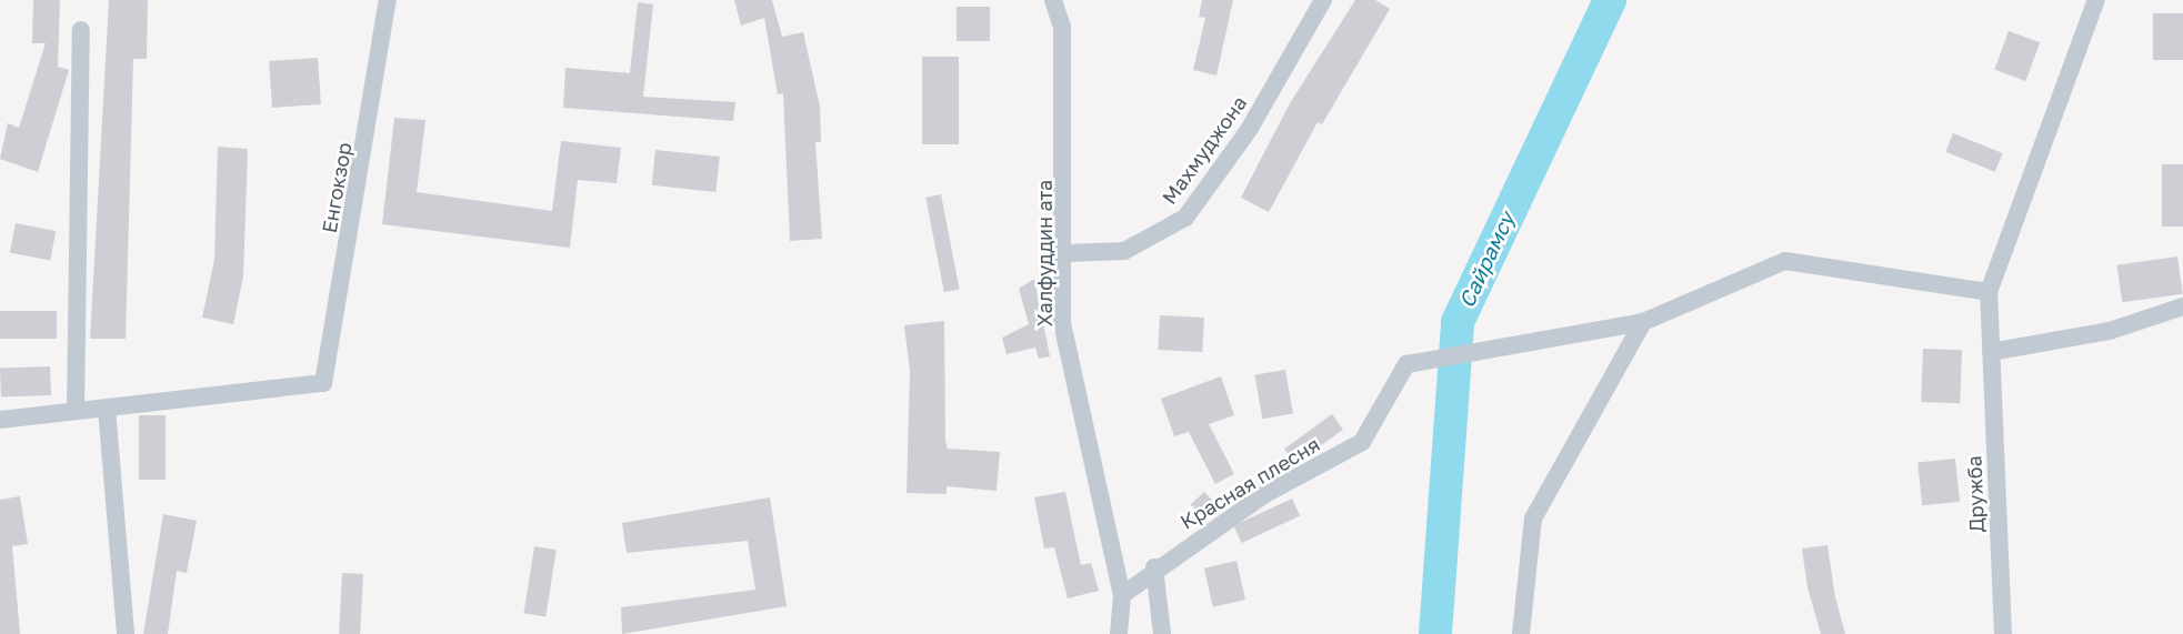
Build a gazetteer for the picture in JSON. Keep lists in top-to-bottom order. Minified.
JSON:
{"streets":{"street":["Махмуджона","Енгокзор","Халфуддин ата","Красная плесня","Дружба"]},"crossings":[["Махмуджона","Халфуддин ата"],["Халфуддин ата","Красная плесня"]],"water":["Сайрамсу"]}
